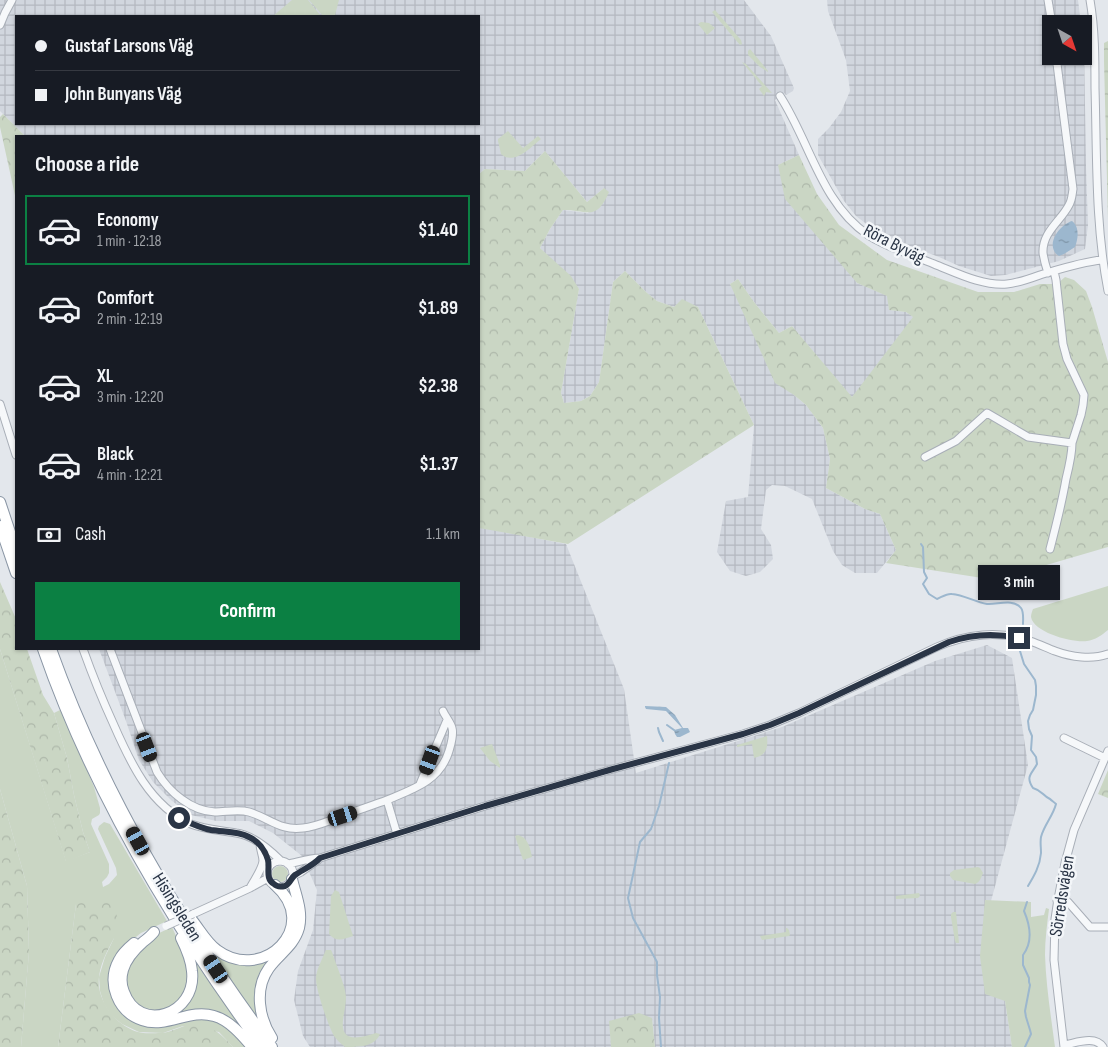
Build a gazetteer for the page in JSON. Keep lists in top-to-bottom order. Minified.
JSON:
{"streets":{"highway":["Hisingsleden"],"street":["Röra Byväg","Sörredsvägen"]},"north":"bottom right","page":{"banner":["Gustaf Larsons Väg","John Bunyans Väg"],"heading":"Choose a ride","list":[{"name":"Economy","note":"1 min · 12:18","value":"$1.40"},{"name":"Comfort","note":"2 min · 12:19","value":"$1.89"},{"name":"XL","note":"3 min · 12:20","value":"$2.38"},{"name":"Black","note":"4 min · 12:21","value":"$1.37"}],"pay":["Cash","1.1 km"],"bubble":"3 min","buttons":"Confirm"}}
